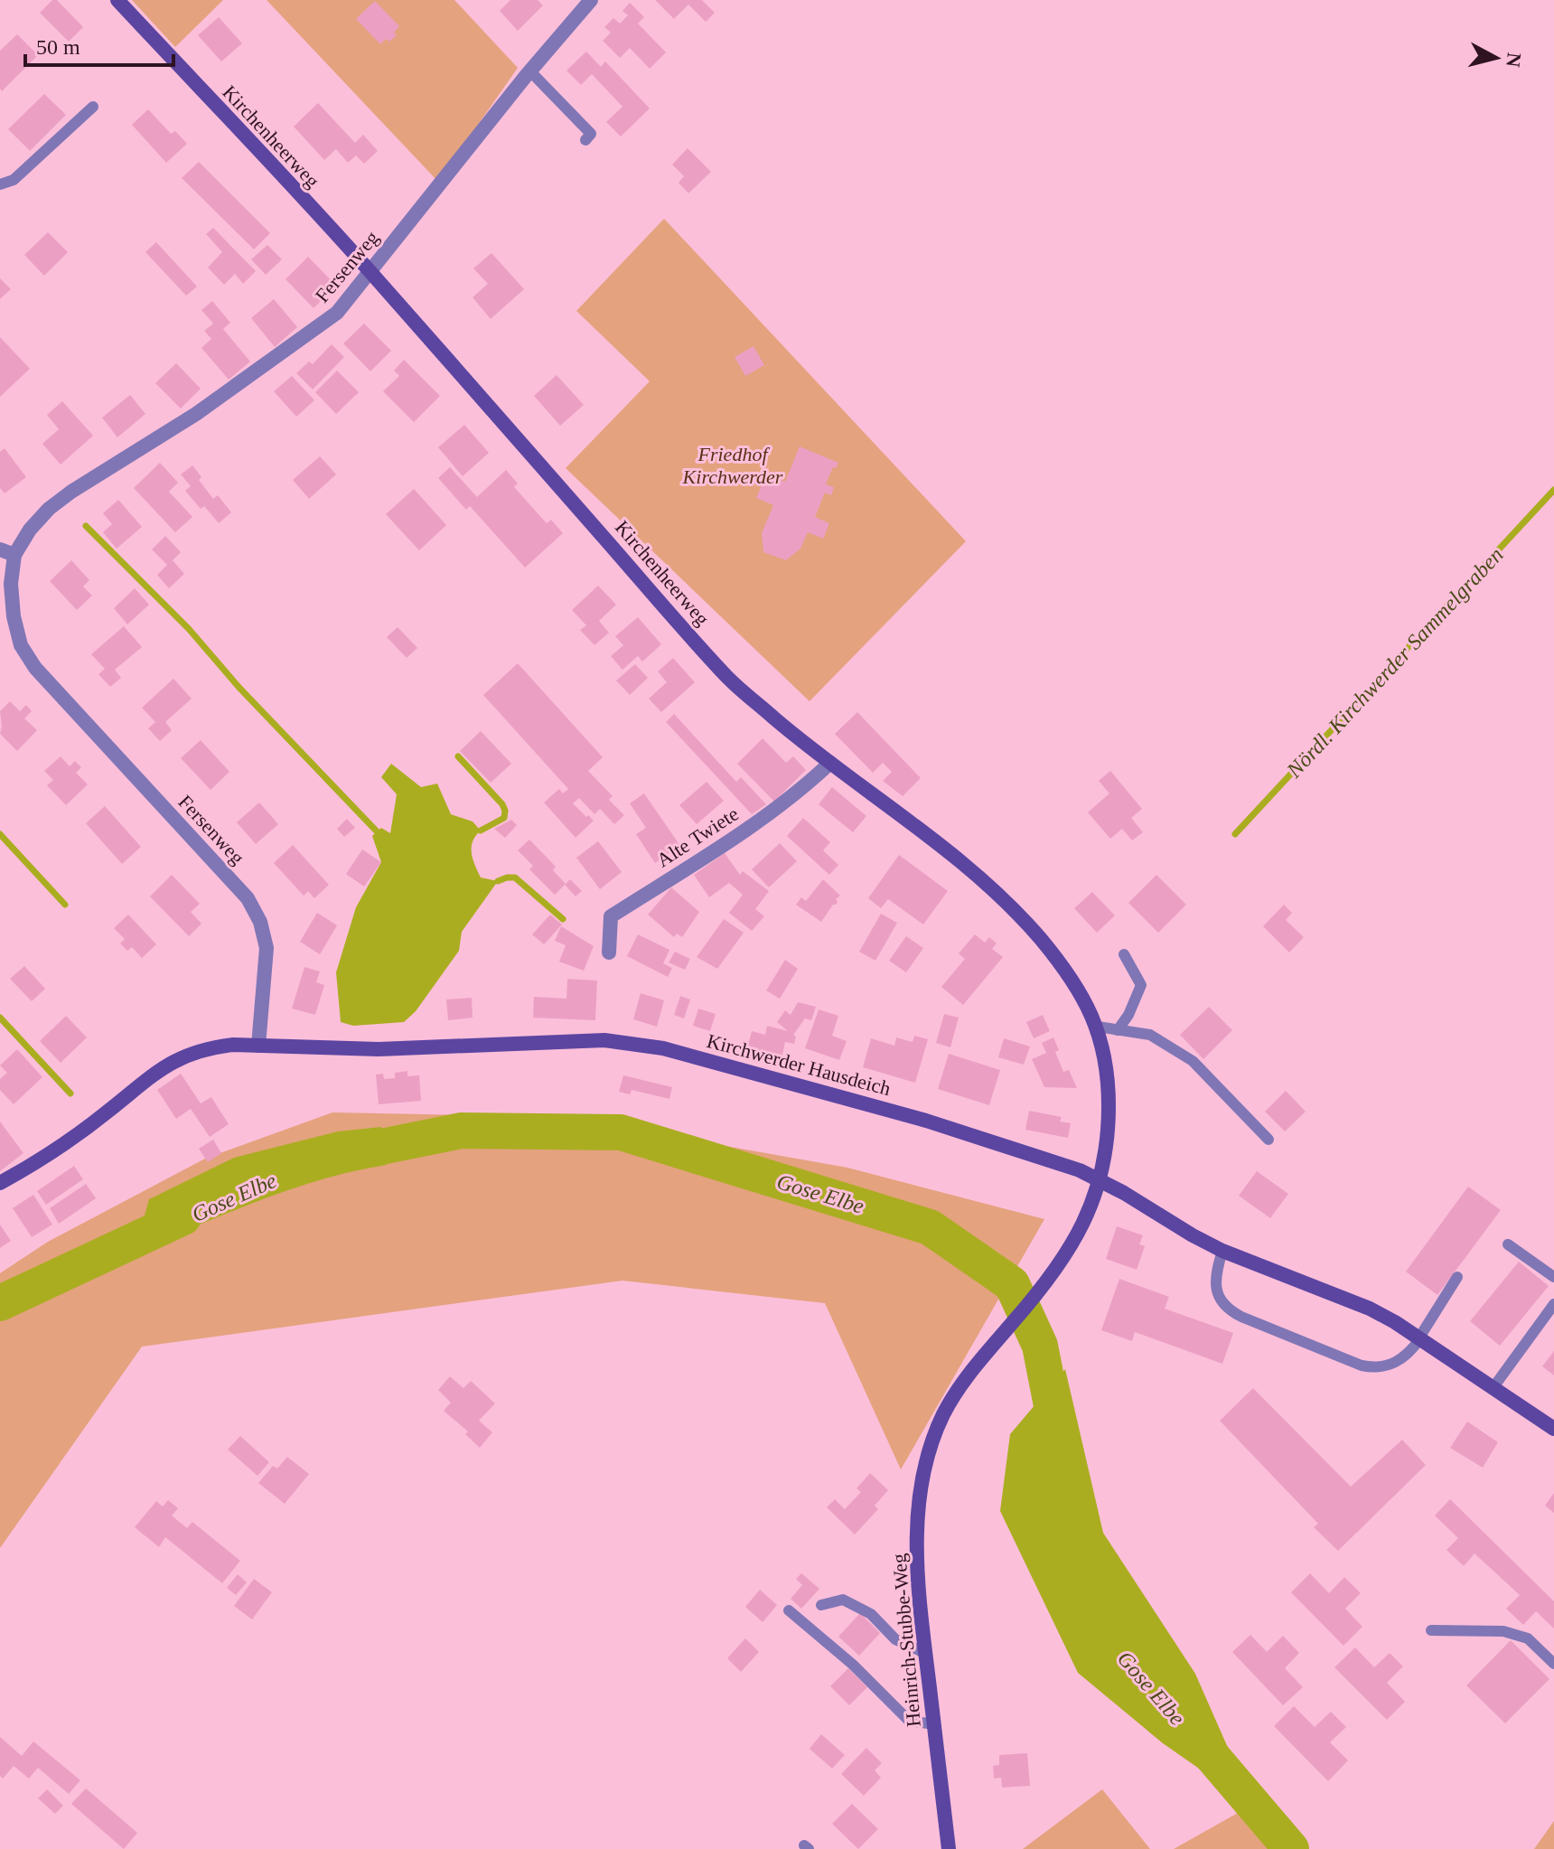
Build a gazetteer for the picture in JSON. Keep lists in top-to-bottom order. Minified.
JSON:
{"streets":{"main road":["Kirchenheerweg","Kirchwerder Hausdeich","Heinrich-Stubbe-Weg"],"street":["Fersenweg","Alte Twiete"]},"crossings":[["Kirchenheerweg","Fersenweg"],["Kirchenheerweg","Alte Twiete"],["Kirchenheerweg","Kirchwerder Hausdeich"],["Kirchenheerweg","Heinrich-Stubbe-Weg"],["Fersenweg","Kirchwerder Hausdeich"],["Kirchwerder Hausdeich","Heinrich-Stubbe-Weg"]],"water":["Nördl. Kirchwerder Sammelgraben","Gose Elbe"],"parks":["Friedhof Kirchwerder"],"scale_bar":"50 m","north":"right"}
